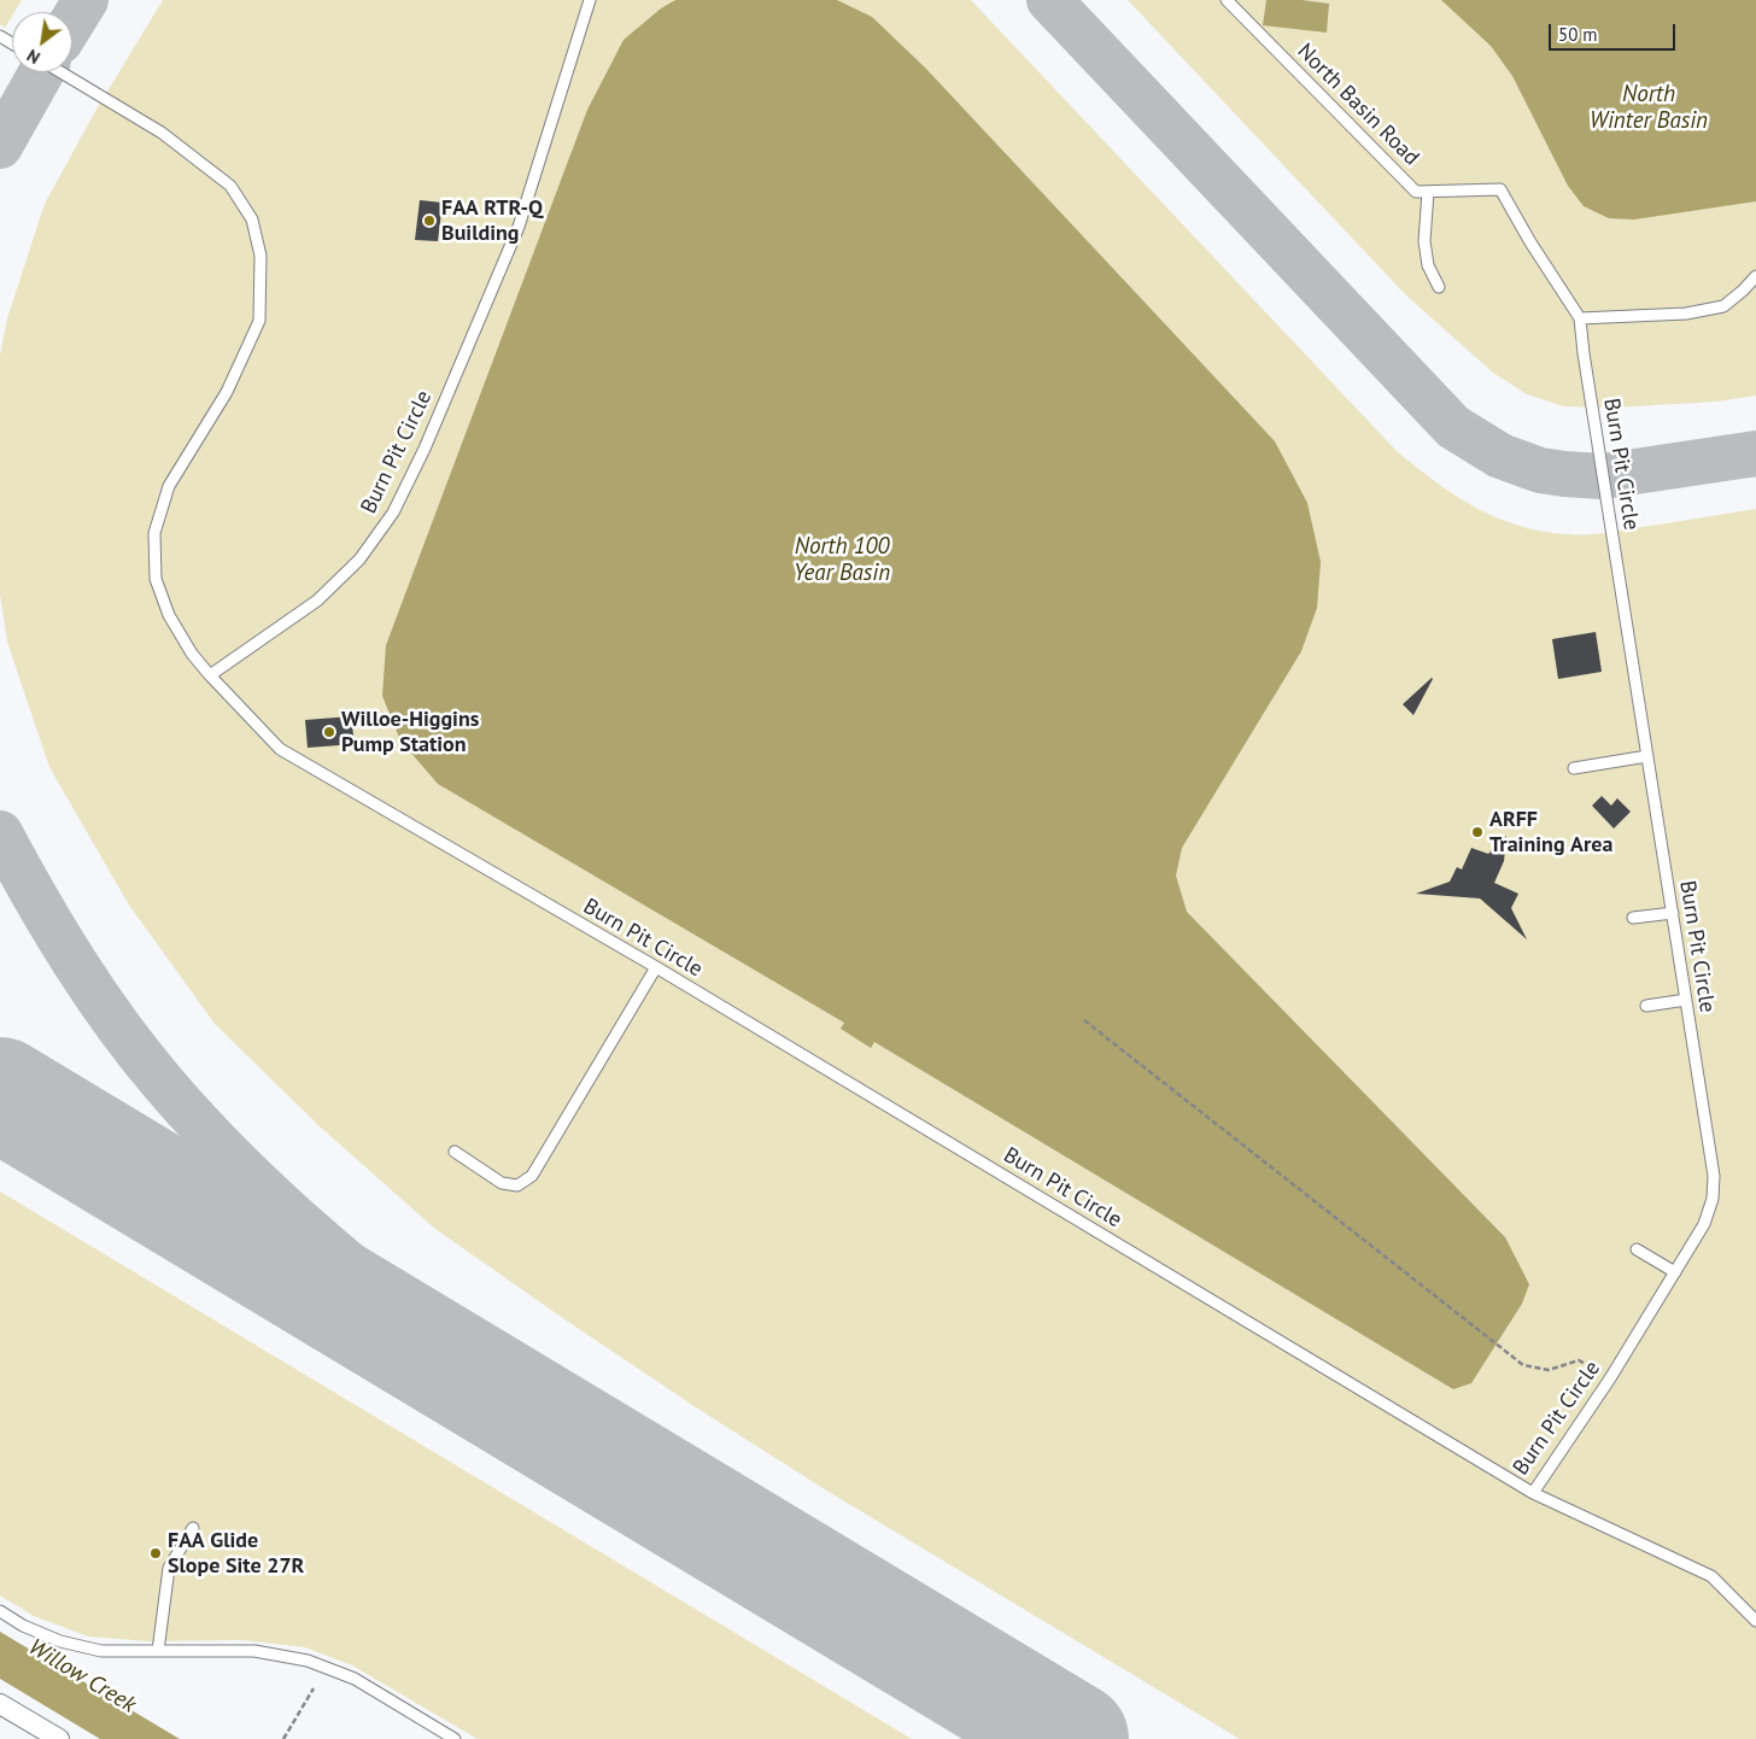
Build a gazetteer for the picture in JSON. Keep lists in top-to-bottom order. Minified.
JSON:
{"streets":{"lane":["North Basin Road","Burn Pit Circle"]},"crossings":[["North Basin Road","Burn Pit Circle"]],"water":["North Winter Basin","North 100 Year Basin","Willow Creek"],"places":["FAA RTR-Q Building","Willoe-Higgins Pump Station","ARFF Training Area","FAA Glide Slope Site 27R"],"scale_bar":"50 m","north":"bottom left"}
